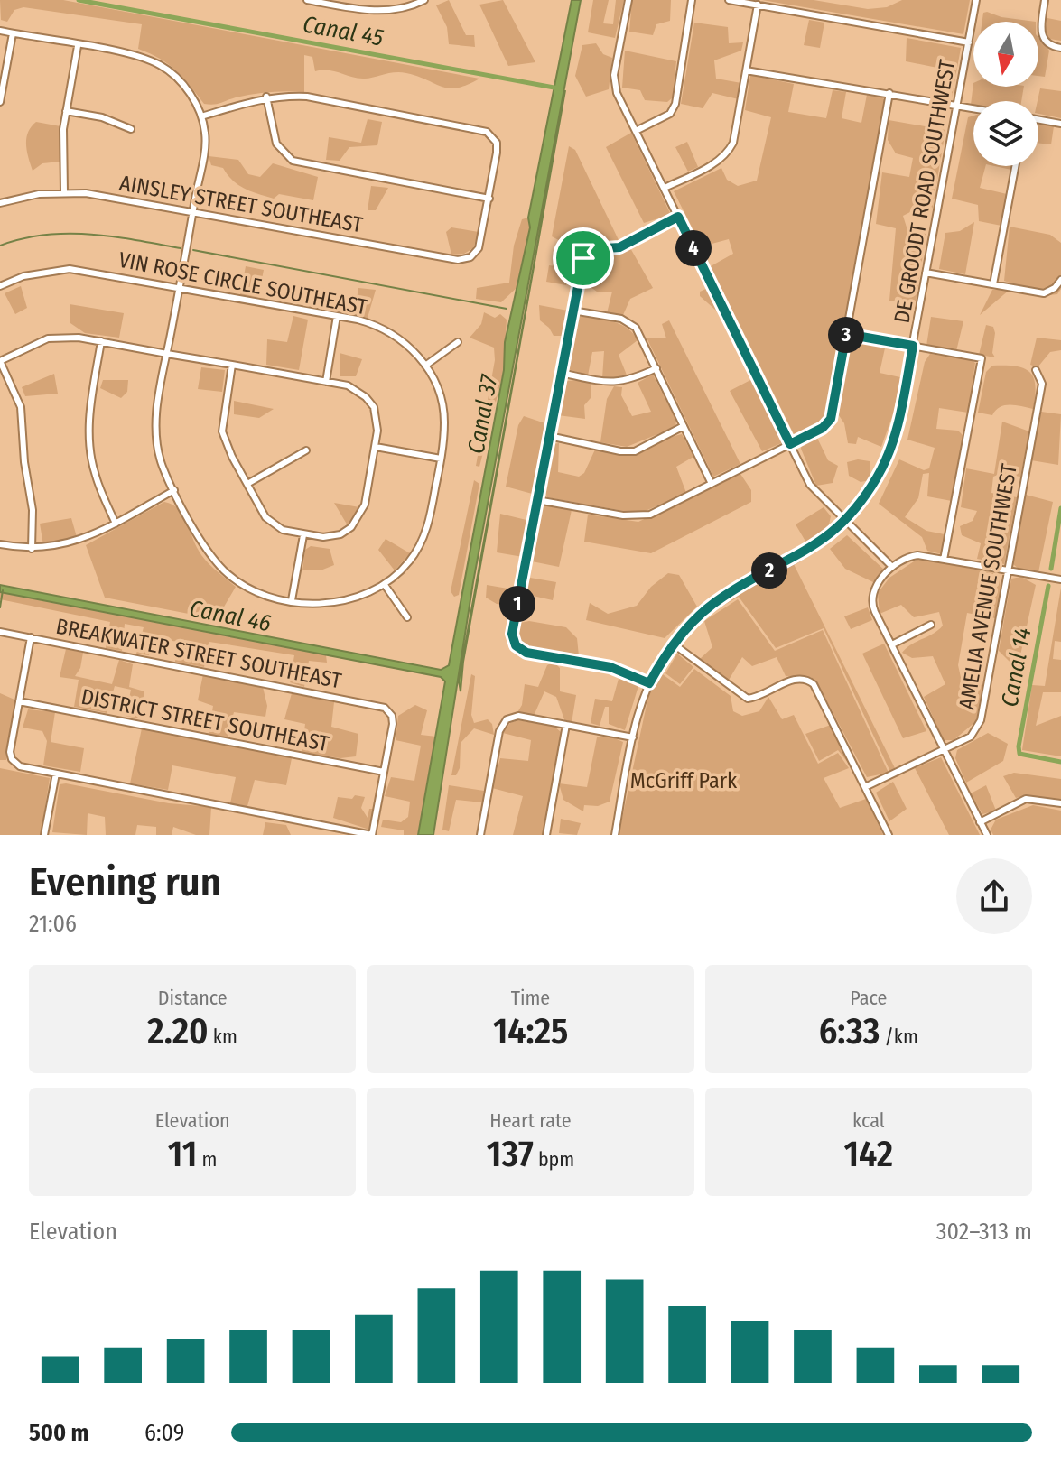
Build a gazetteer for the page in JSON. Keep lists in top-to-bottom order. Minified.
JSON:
{"streets":{"street":["DE GROODT ROAD SOUTHWEST","AINSLEY STREET SOUTHEAST","VIN ROSE CIRCLE SOUTHEAST","AMELIA AVENUE SOUTHWEST","BREAKWATER STREET SOUTHEAST","DISTRICT STREET SOUTHEAST"]},"crossings":[["AINSLEY STREET SOUTHEAST","VIN ROSE CIRCLE SOUTHEAST"],["BREAKWATER STREET SOUTHEAST","DISTRICT STREET SOUTHEAST"]],"water":["Canal 45","Canal 37","Canal 46","Canal 14"],"parks":["McGriff Park"],"north":"bottom","page":{"pins":["4","3","2","1"],"heading":["Evening run","21:06"],"stats":[["Distance","2.20 km"],["Time","14:25"],["Pace","6:33 /km"],["Elevation","11 m"],["Heart rate","137 bpm"],["kcal","142"]],"chart":["Elevation","302–313 m"],"list":[{"name":"500 m","note":"6:09"}]}}
